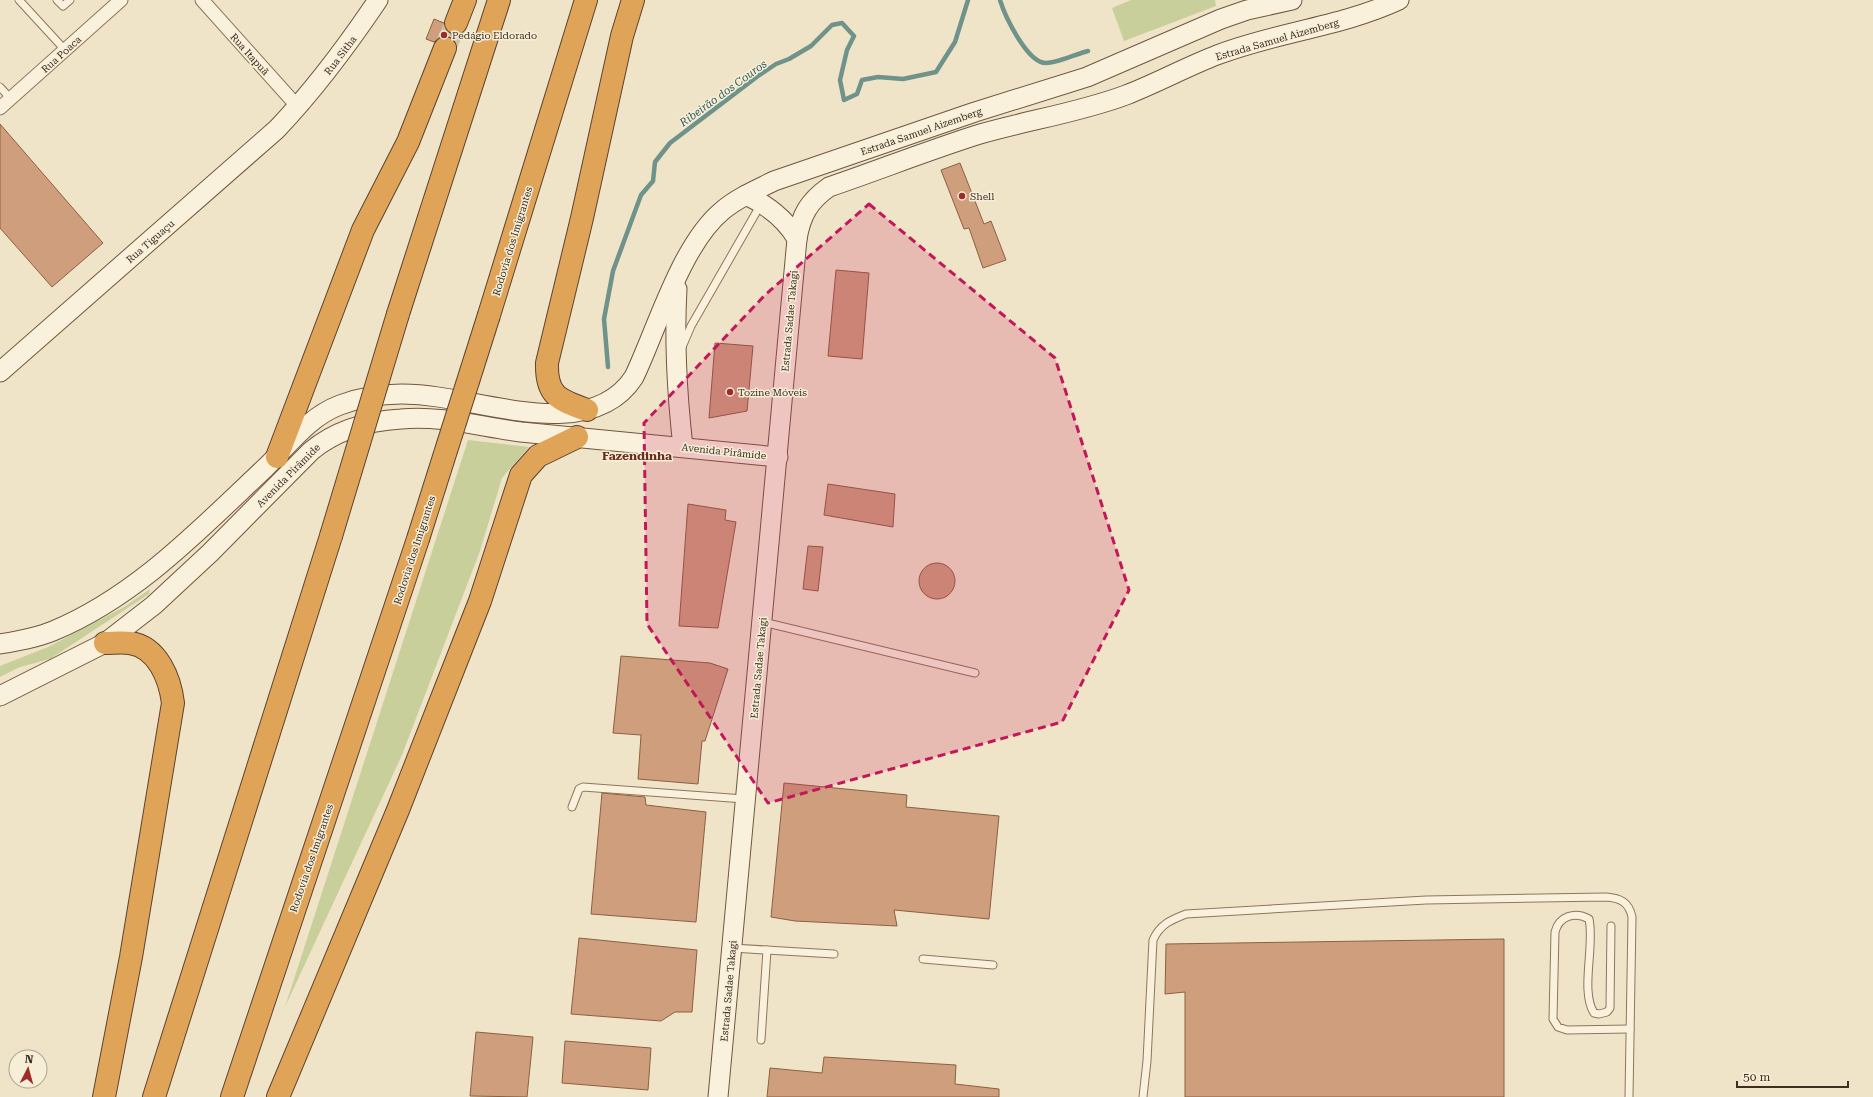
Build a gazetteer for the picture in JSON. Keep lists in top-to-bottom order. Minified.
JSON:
{"streets":{"highway":["Rodovia dos Imigrantes"],"main road":["Estrada Samuel Aizemberg","Rua Sitha","Rua Tiguaçu","Estrada Sadae Takagi","Avenida Pirâmide"],"street":["Rua Poaca","Rua Itapuã"]},"crossings":[["Estrada Samuel Aizemberg","Estrada Sadae Takagi"],["Estrada Samuel Aizemberg","Avenida Pirâmide"],["Rua Itapuã","Rua Sitha"],["Rua Itapuã","Rua Tiguaçu"],["Rua Sitha","Rua Tiguaçu"],["Estrada Sadae Takagi","Avenida Pirâmide"]],"districts":["Fazendinha"],"water":["Ribeirão dos Couros"],"places":["Pedágio Eldorado","Shell","Tozine Móveis"],"scale_bar":"50 m","north":"top"}
